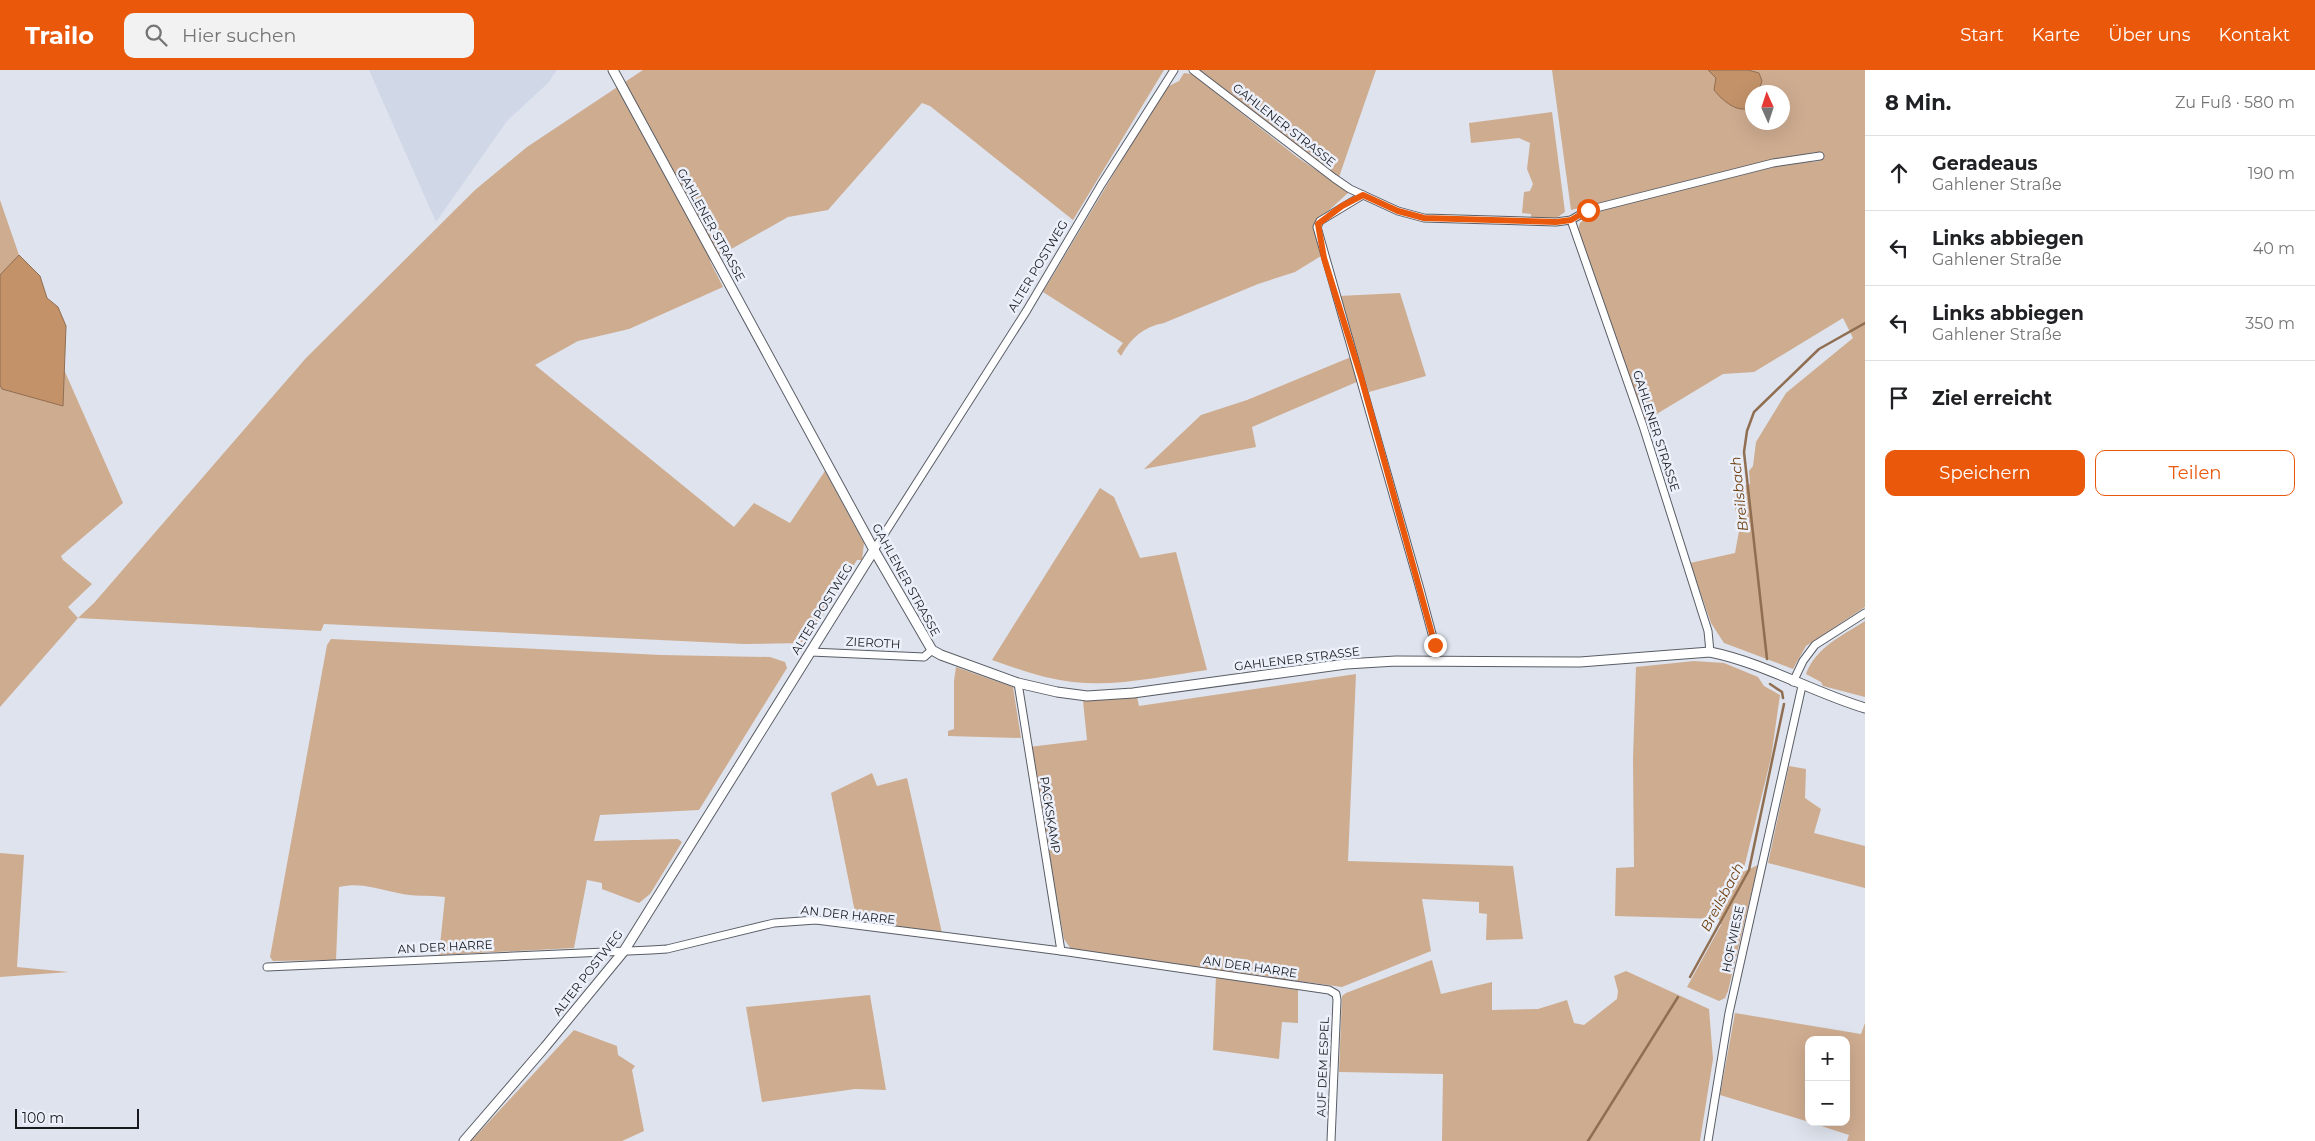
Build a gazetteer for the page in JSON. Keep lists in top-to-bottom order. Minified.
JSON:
{"streets":{"main road":["GAHLENER STRASSE","ALTER POSTWEG"],"street":["ZIEROTH","PACKSKAMP","AN DER HARRE","HOFWIESE","AUF DEM ESPEL"]},"crossings":[["GAHLENER STRASSE","ALTER POSTWEG"],["GAHLENER STRASSE","ZIEROTH"],["GAHLENER STRASSE","PACKSKAMP"],["GAHLENER STRASSE","HOFWIESE"],["ALTER POSTWEG","ZIEROTH"],["ALTER POSTWEG","AN DER HARRE"],["PACKSKAMP","AN DER HARRE"],["AN DER HARRE","AUF DEM ESPEL"]],"water":["Breilsbach"],"scale_bar":"100 m","north":"top","page":{"header":"Trailo","search":"Hier suchen","nav":["Start","Karte","Über uns","Kontakt"],"heading":["8 Min.","Zu Fuß · 580 m"],"list":[["Geradeaus","Gahlener Straße","190 m"],["Links abbiegen","Gahlener Straße","40 m"],["Links abbiegen","Gahlener Straße","350 m"],"Ziel erreicht"],"buttons":["Speichern","Teilen"],"map_buttons":["+","−"],"scale":"100 m"}}
